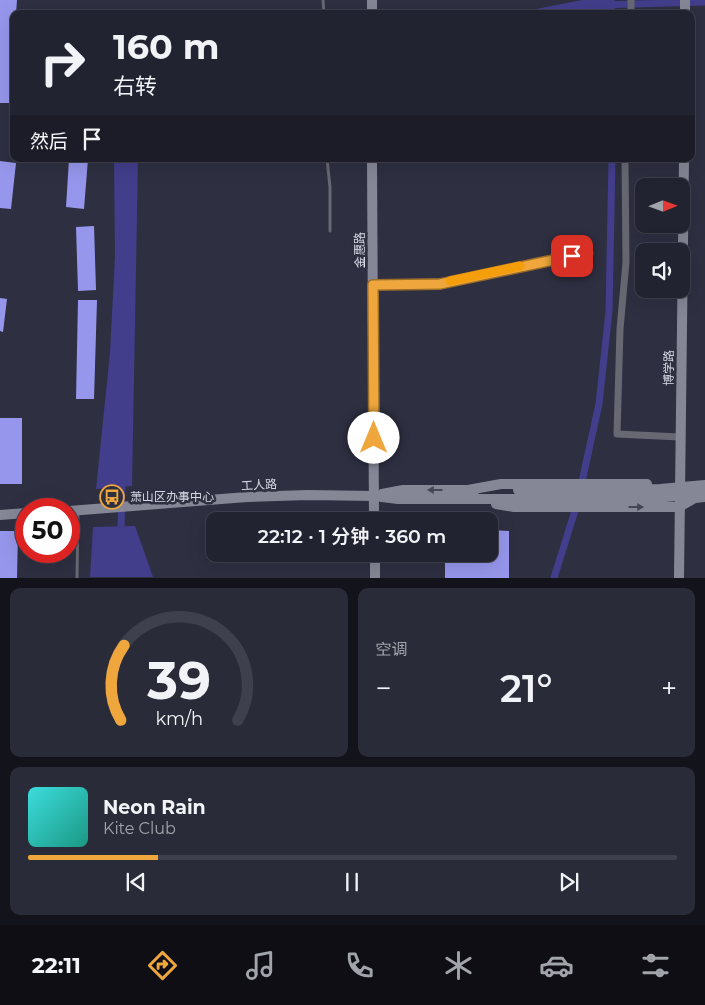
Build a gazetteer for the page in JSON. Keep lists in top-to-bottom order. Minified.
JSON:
{"streets":{"main road":["金惠路","博学路","工人路"]},"crossings":[["金惠路","工人路"]],"places":{"bus stop":["萧山区办事中心"]},"north":"right","page":{"turn":["160 m","右转"],"then":"然后","limit":"50","trip":"22:12 · 1 分钟 · 360 m","tile":"空调","heat":["−","21°","+"],"song":["Neon Rain","Kite Club"],"tabs":"22:11","gauge":["39","km/h"]}}
